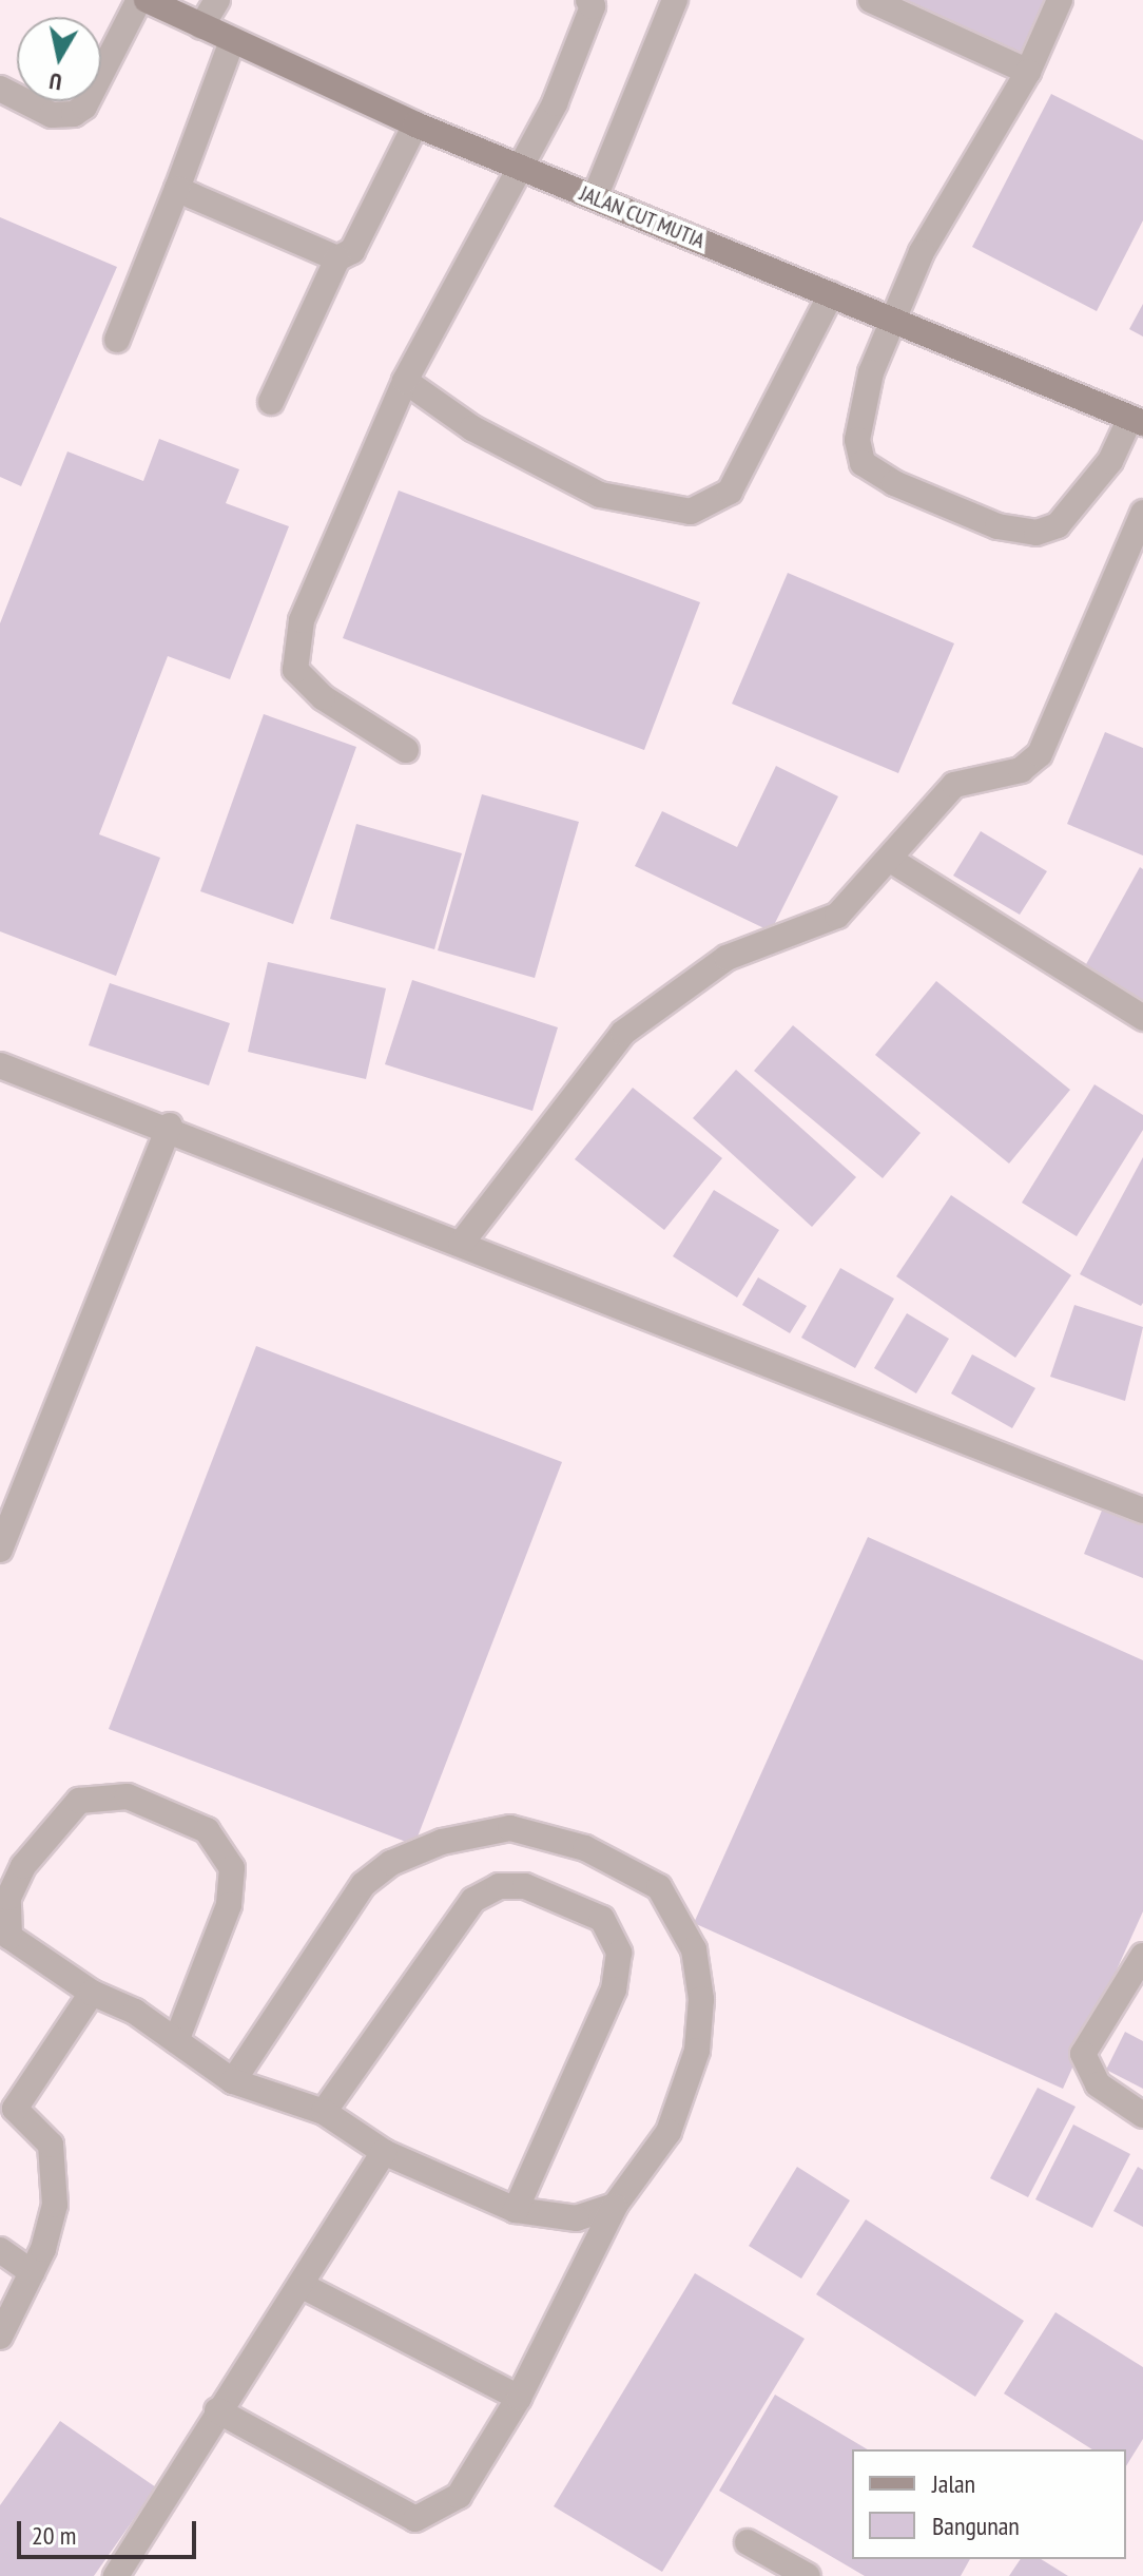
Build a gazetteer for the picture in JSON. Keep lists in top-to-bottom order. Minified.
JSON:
{"streets":{"main road":["JALAN CUT MUTIA"]},"legend":["Jalan","Bangunan"],"scale_bar":"20 m","north":"bottom"}
